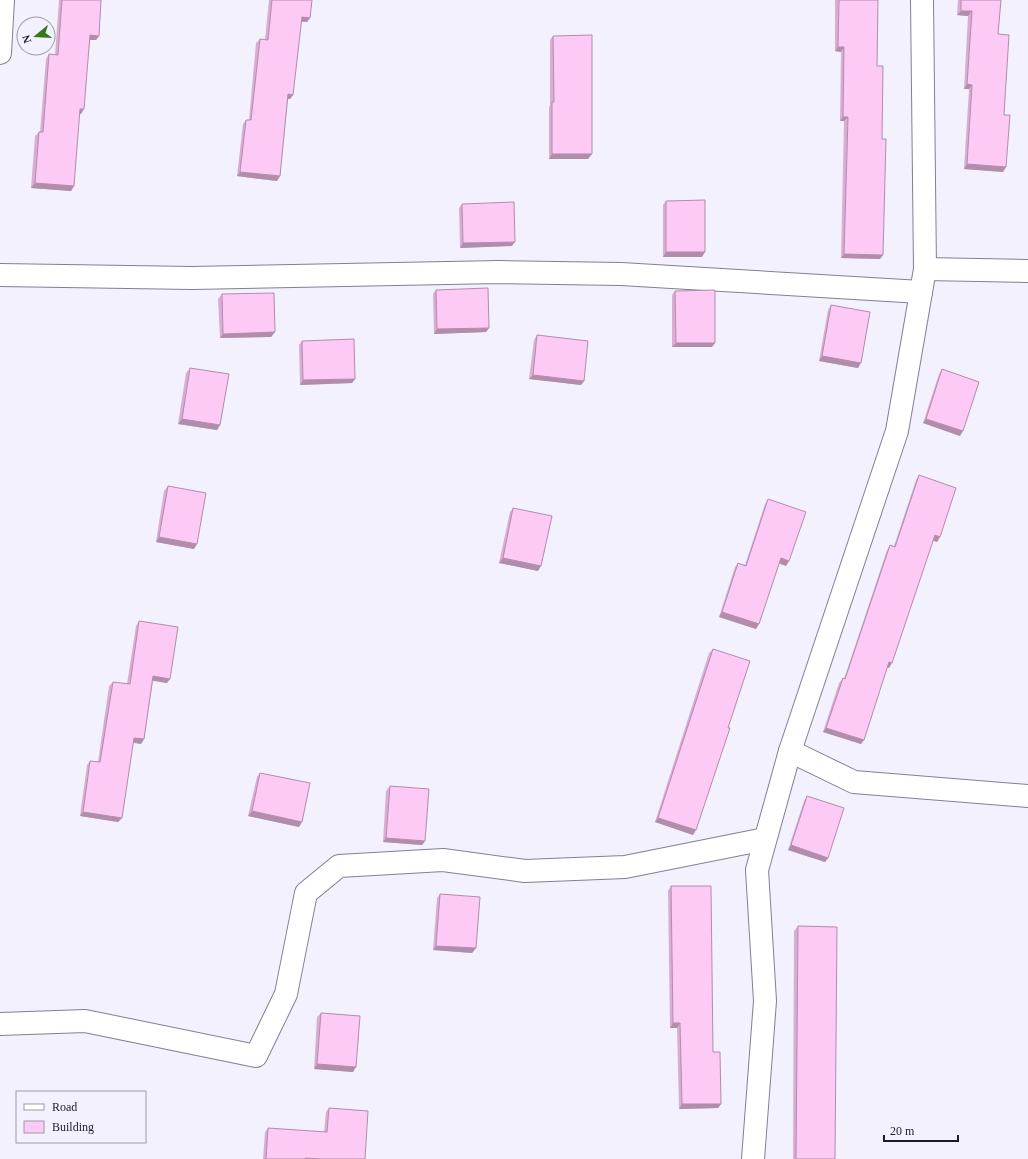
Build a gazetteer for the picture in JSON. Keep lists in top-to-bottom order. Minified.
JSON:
{"legend":["Road","Building"],"scale_bar":"20 m","north":"left"}
